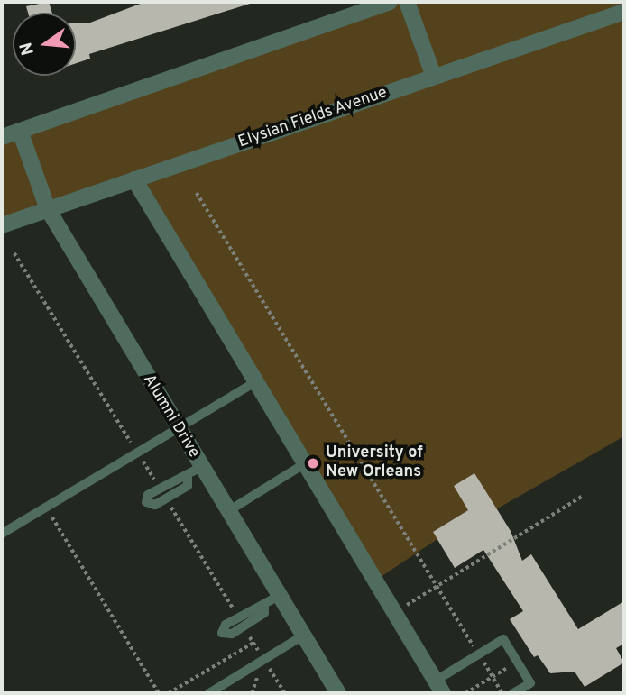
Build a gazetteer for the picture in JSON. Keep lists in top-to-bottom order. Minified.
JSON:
{"streets":{"street":["Elysian Fields Avenue","Alumni Drive"]},"crossings":[["Elysian Fields Avenue","Alumni Drive"]],"places":["University of New Orleans"],"north":"left"}
